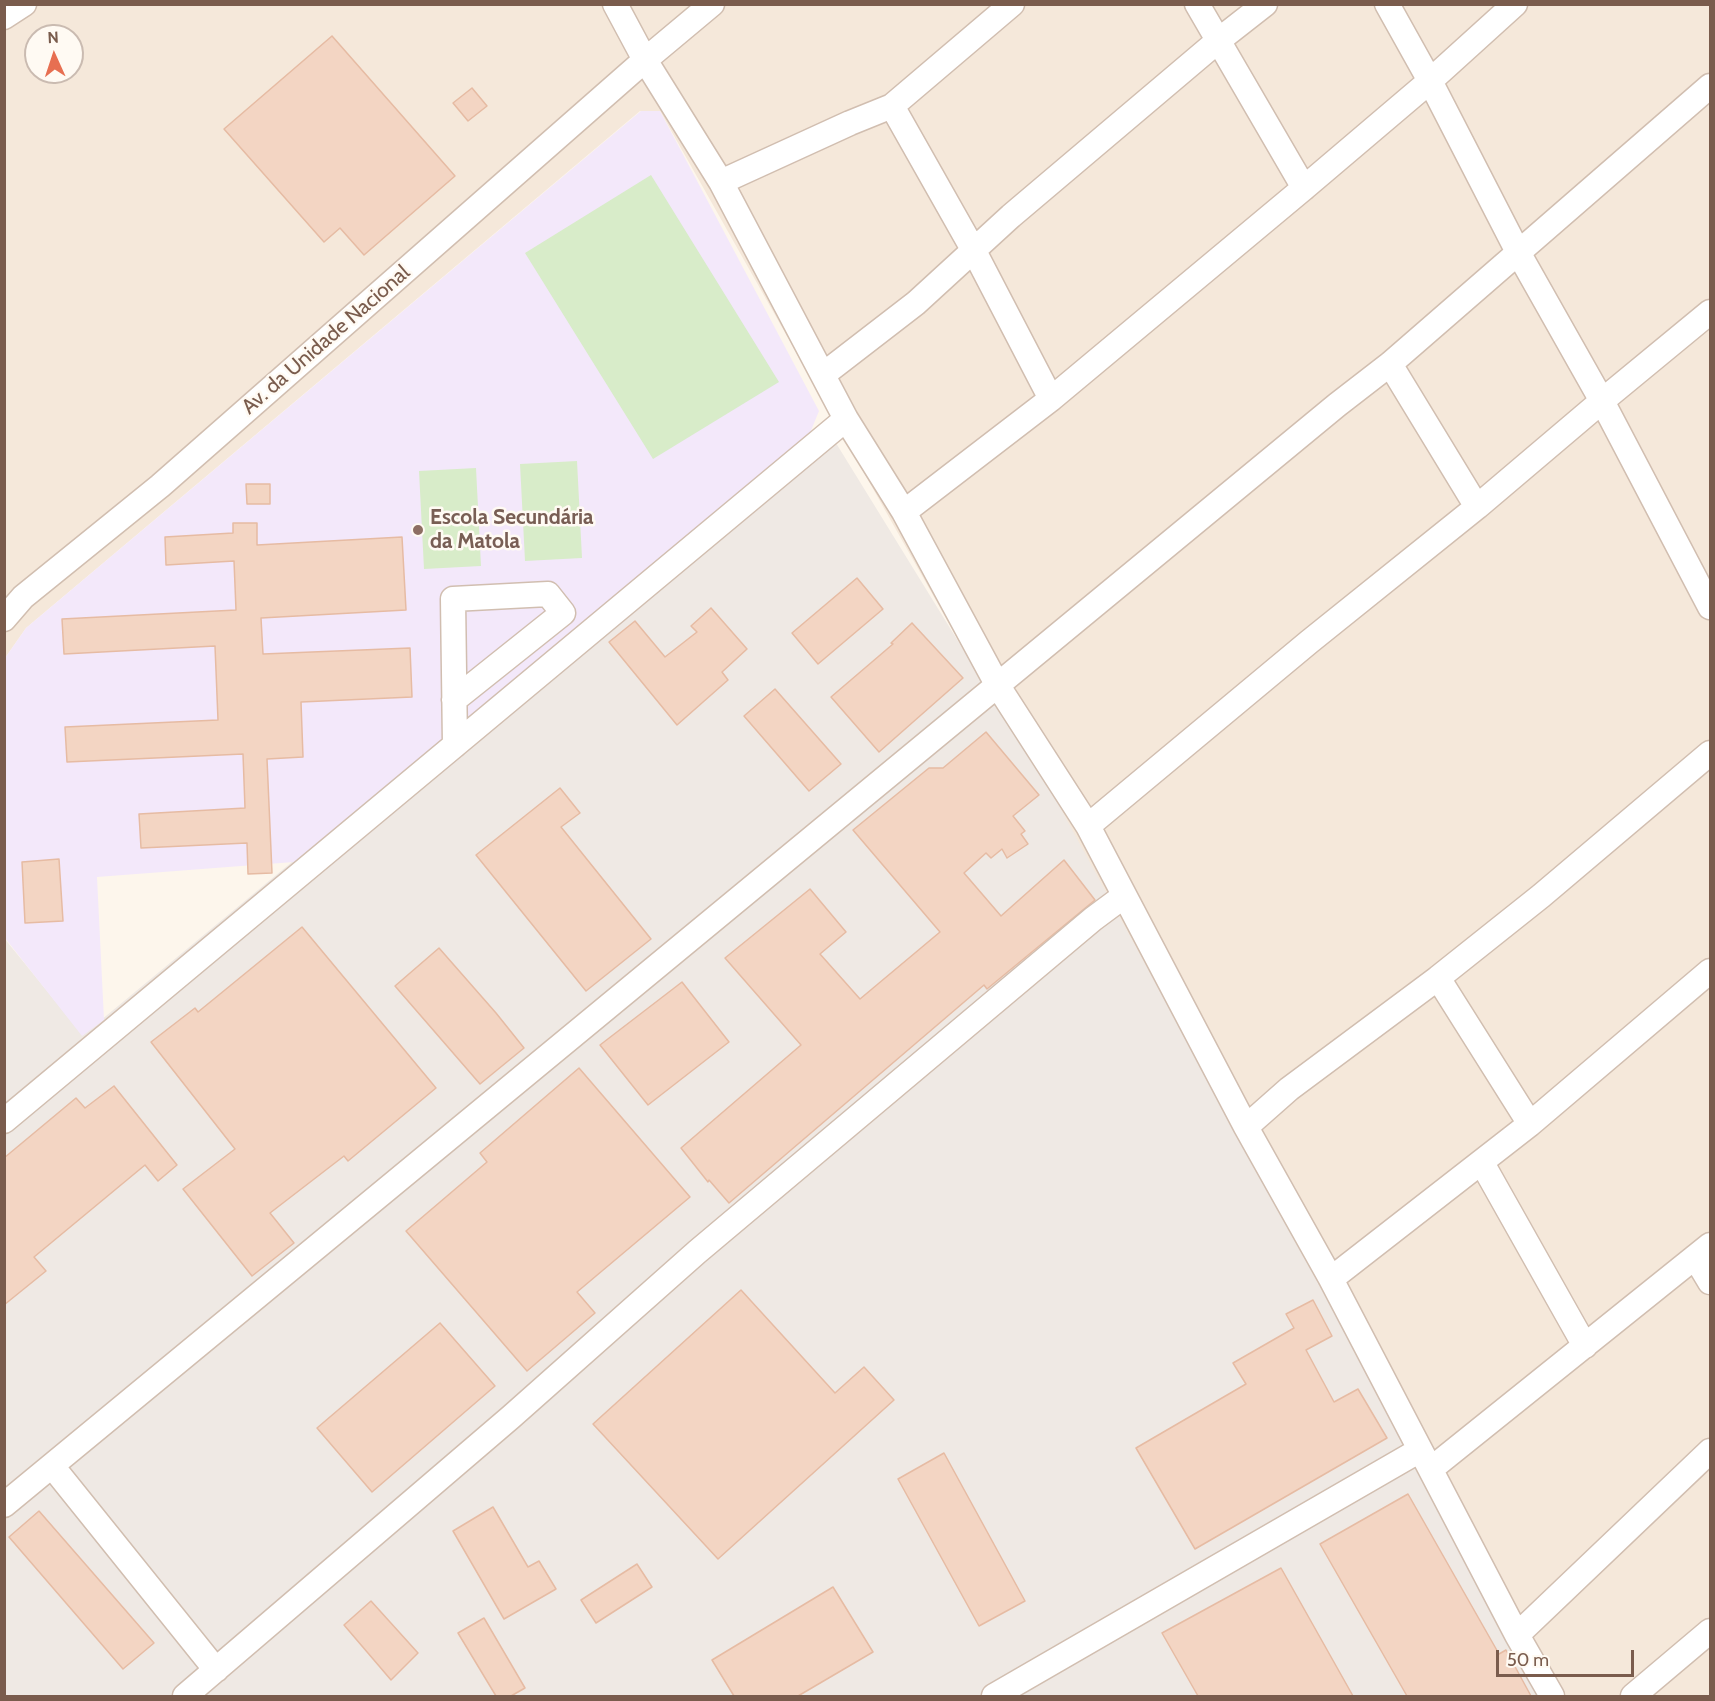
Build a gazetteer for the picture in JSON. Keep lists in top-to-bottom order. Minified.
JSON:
{"streets":{"street":["Av. da Unidade Nacional"]},"places":["Escola Secundária da Matola"],"scale_bar":"50 m","north":"top"}
